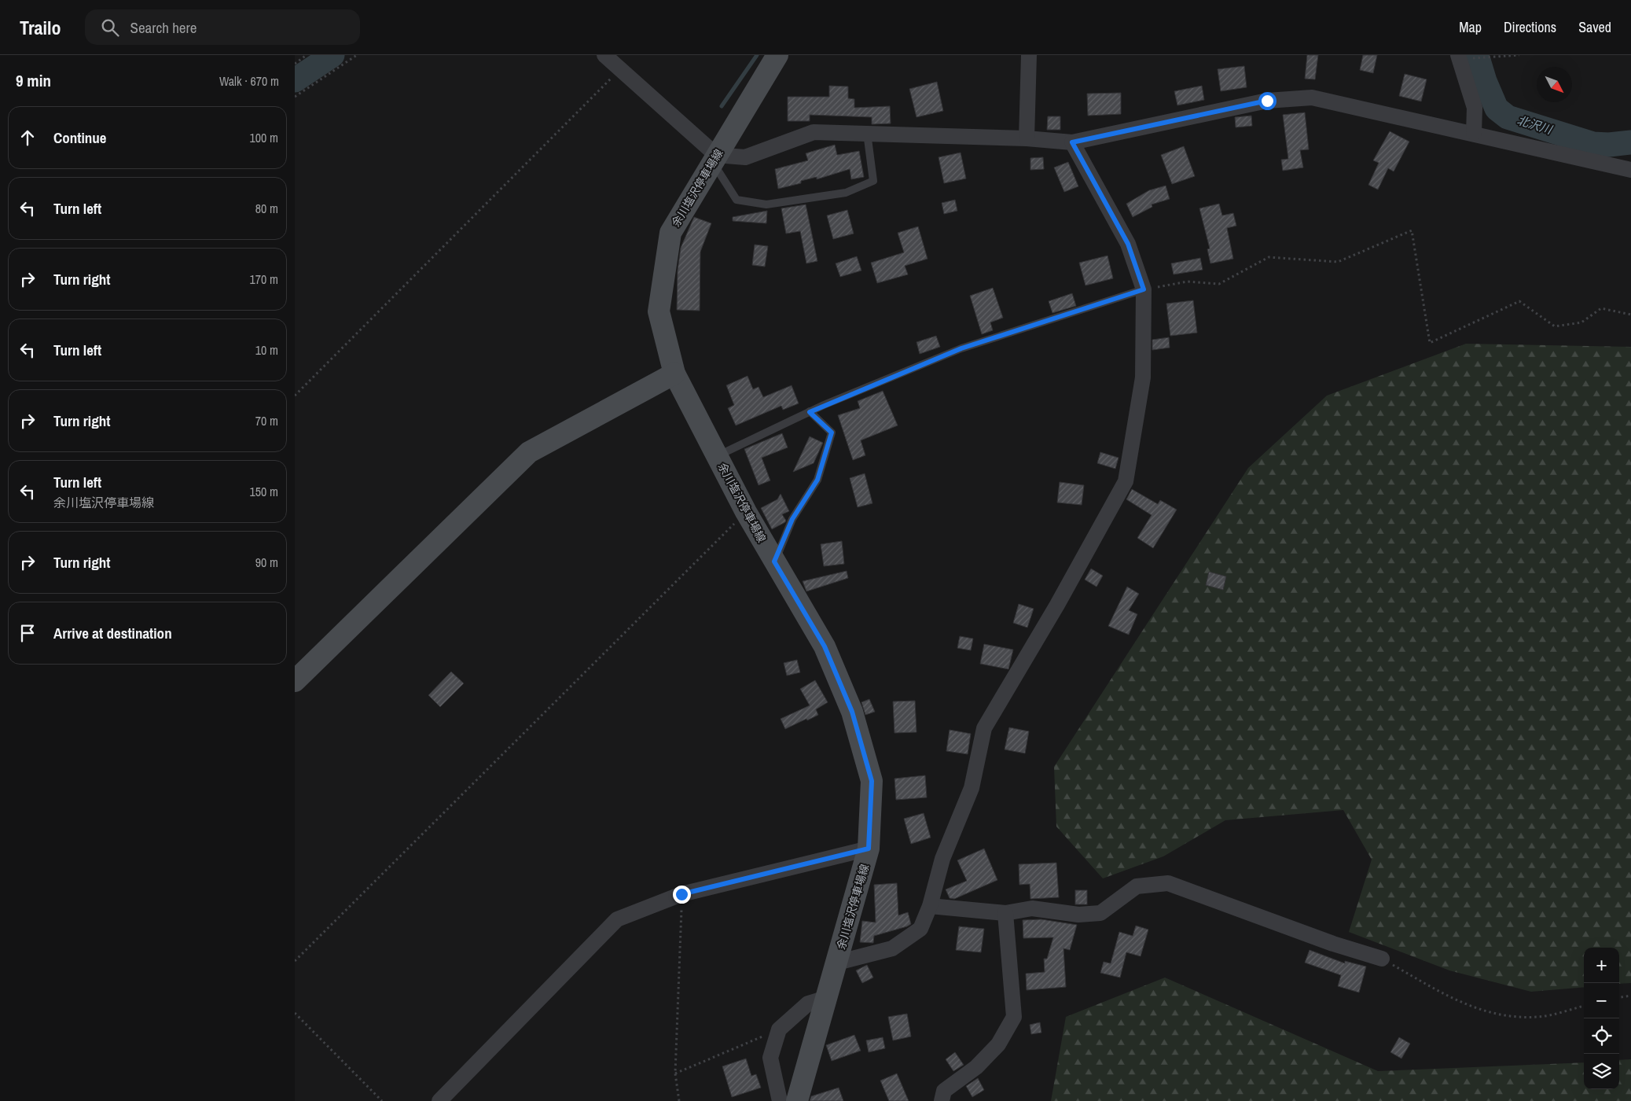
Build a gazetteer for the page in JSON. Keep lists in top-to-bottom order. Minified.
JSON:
{"streets":{"main road":["余川塩沢停車場線"]},"water":["北沢川"],"north":"bottom right","page":{"header":"Trailo","search":"Search here","nav":["Map","Directions","Saved"],"heading":["9 min","Walk · 670 m"],"list":[["Continue","100 m"],["Turn left","80 m"],["Turn right","170 m"],["Turn left","10 m"],["Turn right","70 m"],["Turn left","余川塩沢停車場線","150 m"],["Turn right","90 m"],"Arrive at destination"],"map_buttons":["+","−"]}}
